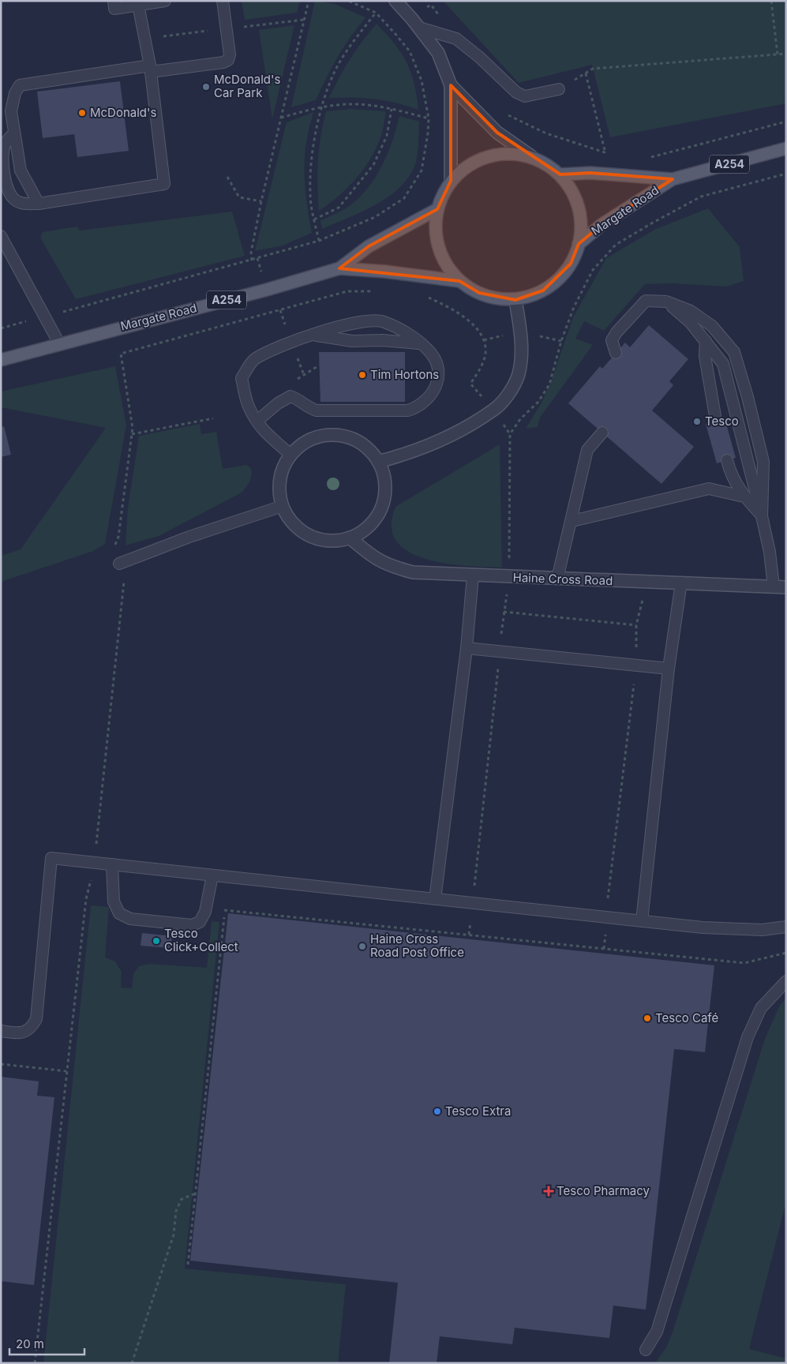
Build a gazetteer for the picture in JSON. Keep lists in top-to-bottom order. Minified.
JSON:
{"streets":{"main road":["A254","Margate Road"],"street":["Haine Cross Road"]},"places":{"other":["McDonald's Car Park","McDonald's","Tim Hortons","Tesco","Tesco Click+Collect","Haine Cross Road Post Office","Tesco Café","Tesco Extra"],"health":["Tesco Pharmacy"]},"scale_bar":"20 m"}
